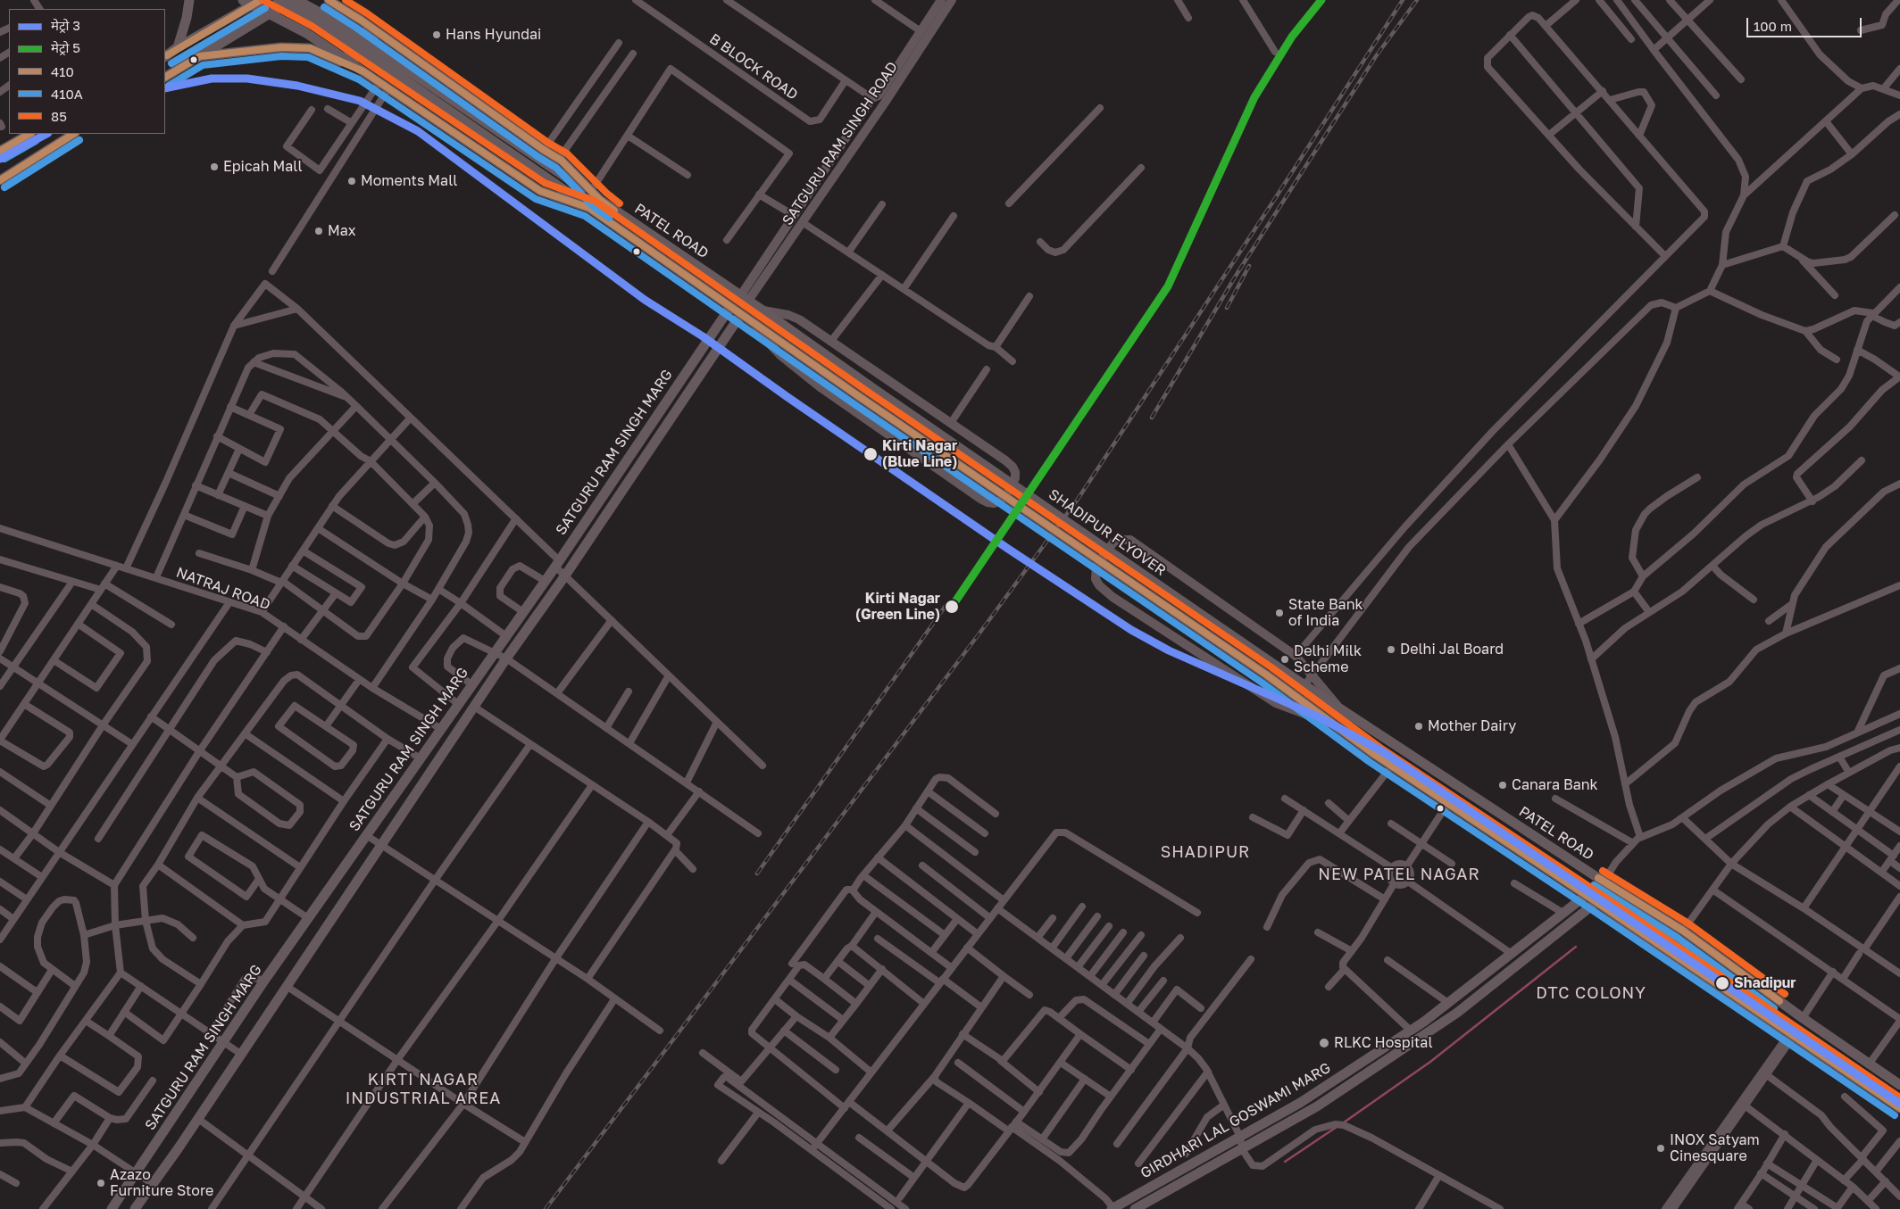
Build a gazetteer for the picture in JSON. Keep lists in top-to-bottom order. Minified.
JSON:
{"streets":{"main road":["PATEL ROAD","SATGURU RAM SINGH MARG","SHADIPUR FLYOVER","GIRDHARI LAL GOSWAMI MARG"],"street":["B BLOCK ROAD","SATGURU RAM SINGH ROAD","NATRAJ ROAD"]},"crossings":[["SATGURU RAM SINGH ROAD","PATEL ROAD"],["PATEL ROAD","SATGURU RAM SINGH MARG"],["PATEL ROAD","SHADIPUR FLYOVER"],["PATEL ROAD","GIRDHARI LAL GOSWAMI MARG"],["SATGURU RAM SINGH MARG","NATRAJ ROAD"]],"districts":["SHADIPUR","NEW PATEL NAGAR","DTC COLONY","KIRTI NAGAR INDUSTRIAL AREA"],"places":["Hans Hyundai","Epicah Mall","Moments Mall","Max","Kirti Nagar (Blue Line)","Kirti Nagar (Green Line)","State Bank of India","Delhi Jal Board","Delhi Milk Scheme","Mother Dairy","Canara Bank","Shadipur","RLKC Hospital","INOX Satyam Cinesquare","Azazo Furniture Store"],"lines":["metro line 5","transit line 410","transit line 85","transit line 410A","metro line 3"],"legend":["मेट्रो 3","मेट्रो 5","410","410A","85"],"scale_bar":"100 m"}
